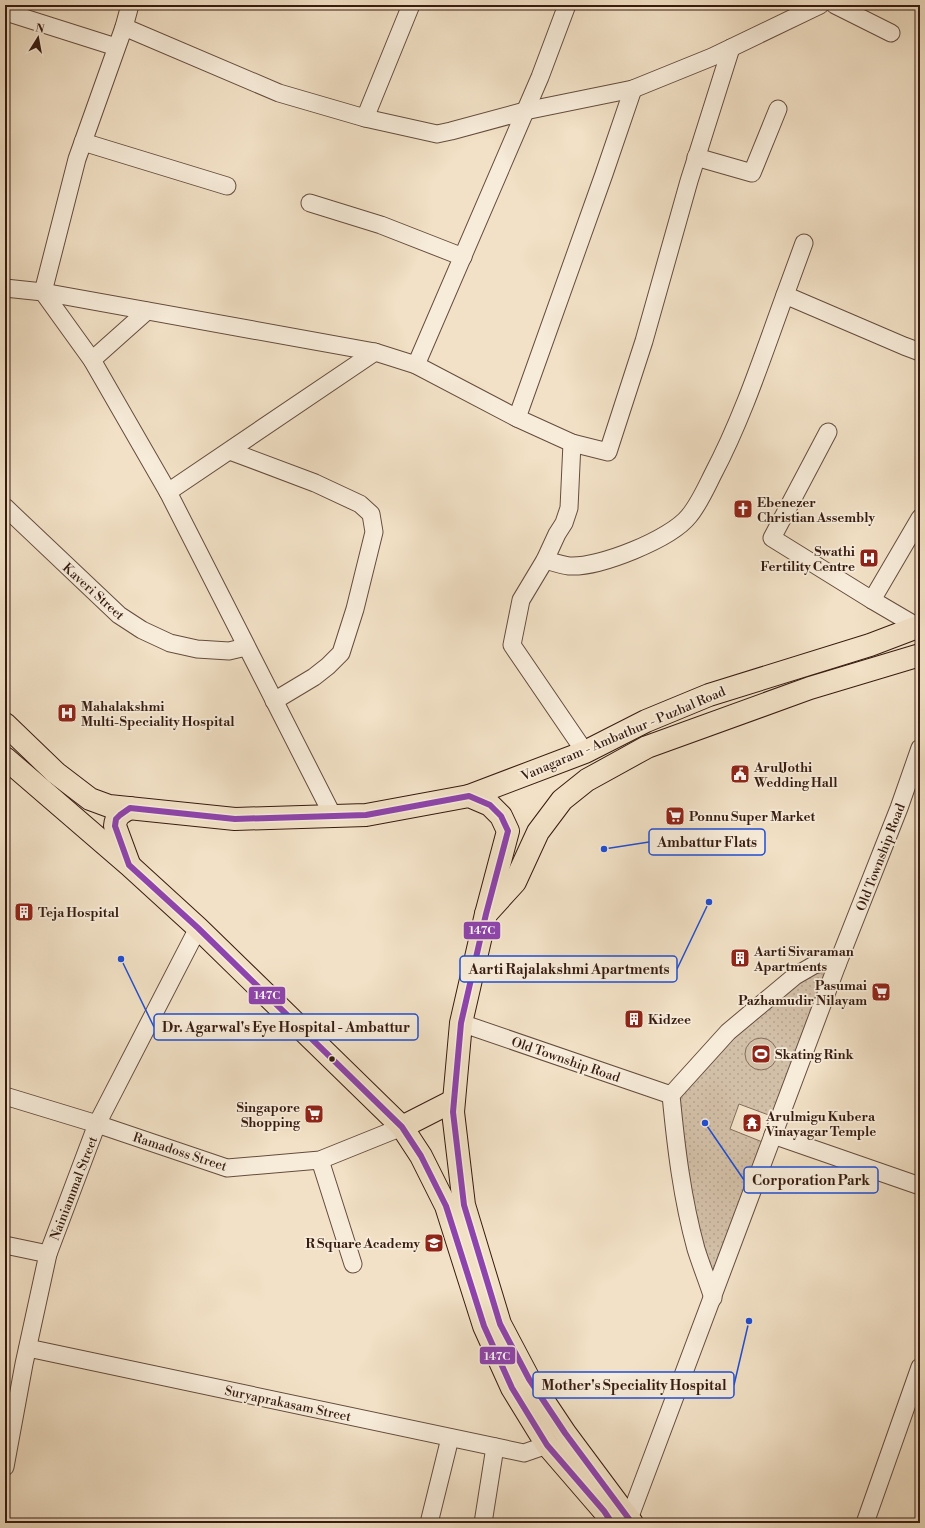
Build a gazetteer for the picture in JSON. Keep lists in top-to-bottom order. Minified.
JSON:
{"streets":{"main road":["Vanagaram - Ambathur - Puzhal Road"],"street":["Kaveri Street","Old Township Road","Ramadoss Street","Nainiammal Street","Suryaprakasam Street"]},"crossings":[["Ramadoss Street","Nainiammal Street"],["Nainiammal Street","Suryaprakasam Street"]],"places":{"church":["Ebenezer Christian Assembly"],"hospital":["Swathi Fertility Centre","Mahalakshmi Multi-Speciality Hospital"],"public building":["ArulJothi Wedding Hall"],"supermarket":["Ponnu Super Market","Pasumai Pazhamudir Nilayam","Singapore Shopping"],"other":["Ambattur Flats","Aarti Rajalakshmi Apartments","Dr. Agarwal's Eye Hospital - Ambattur","Corporation Park","Mother's Speciality Hospital"],"building":["Teja Hospital","Aarti Sivaraman Apartments","Kidzee"],"sports":["Skating Rink"],"temple":["Arulmigu Kubera Vinayagar Temple"],"school or university":["R Square Academy"]},"lines":["transit line 147C"],"north":"top"}
